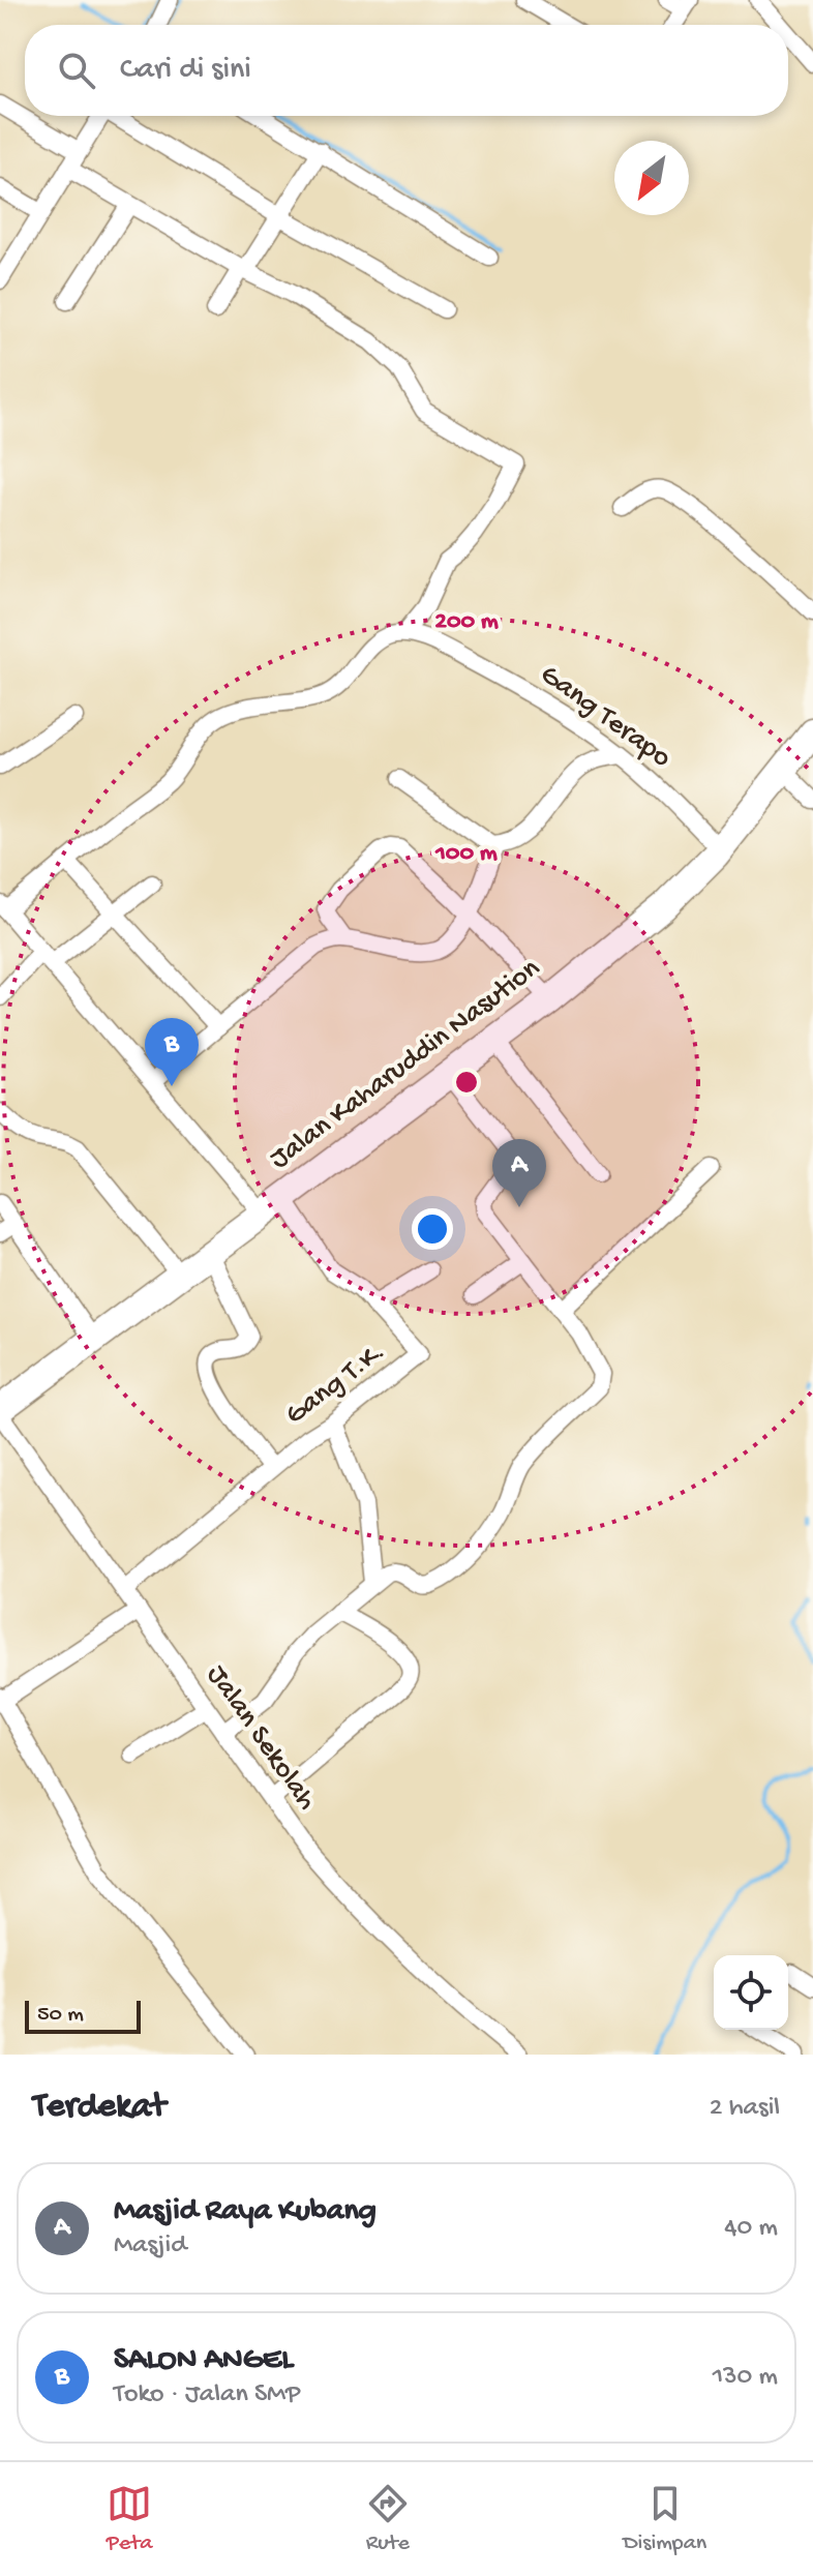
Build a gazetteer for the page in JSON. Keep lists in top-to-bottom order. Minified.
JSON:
{"streets":{"highway":["Jalan Kaharuddin Nasution"],"street":["Gang Terapo","Gang T.K.","Jalan Sekolah"]},"crossings":[["Gang Terapo","Jalan Kaharuddin Nasution"],["Jalan Kaharuddin Nasution","Gang T.K."],["Jalan Kaharuddin Nasution","Jalan Sekolah"],["Gang T.K.","Jalan Sekolah"]],"scale_bar":"50 m","north":"bottom left","page":{"search":"Cari di sini","pins":["B","A"],"scale":"50 m","heading":["Terdekat","2 hasil"],"list":[{"mark":"A","name":"Masjid Raya Kubang","note":"Masjid","value":"40 m"},{"mark":"B","name":"SALON ANGEL","note":"Toko · Jalan SMP","value":"130 m"}],"nav":["Peta","Rute","Disimpan"]},"rings":["200 m","100 m"]}
